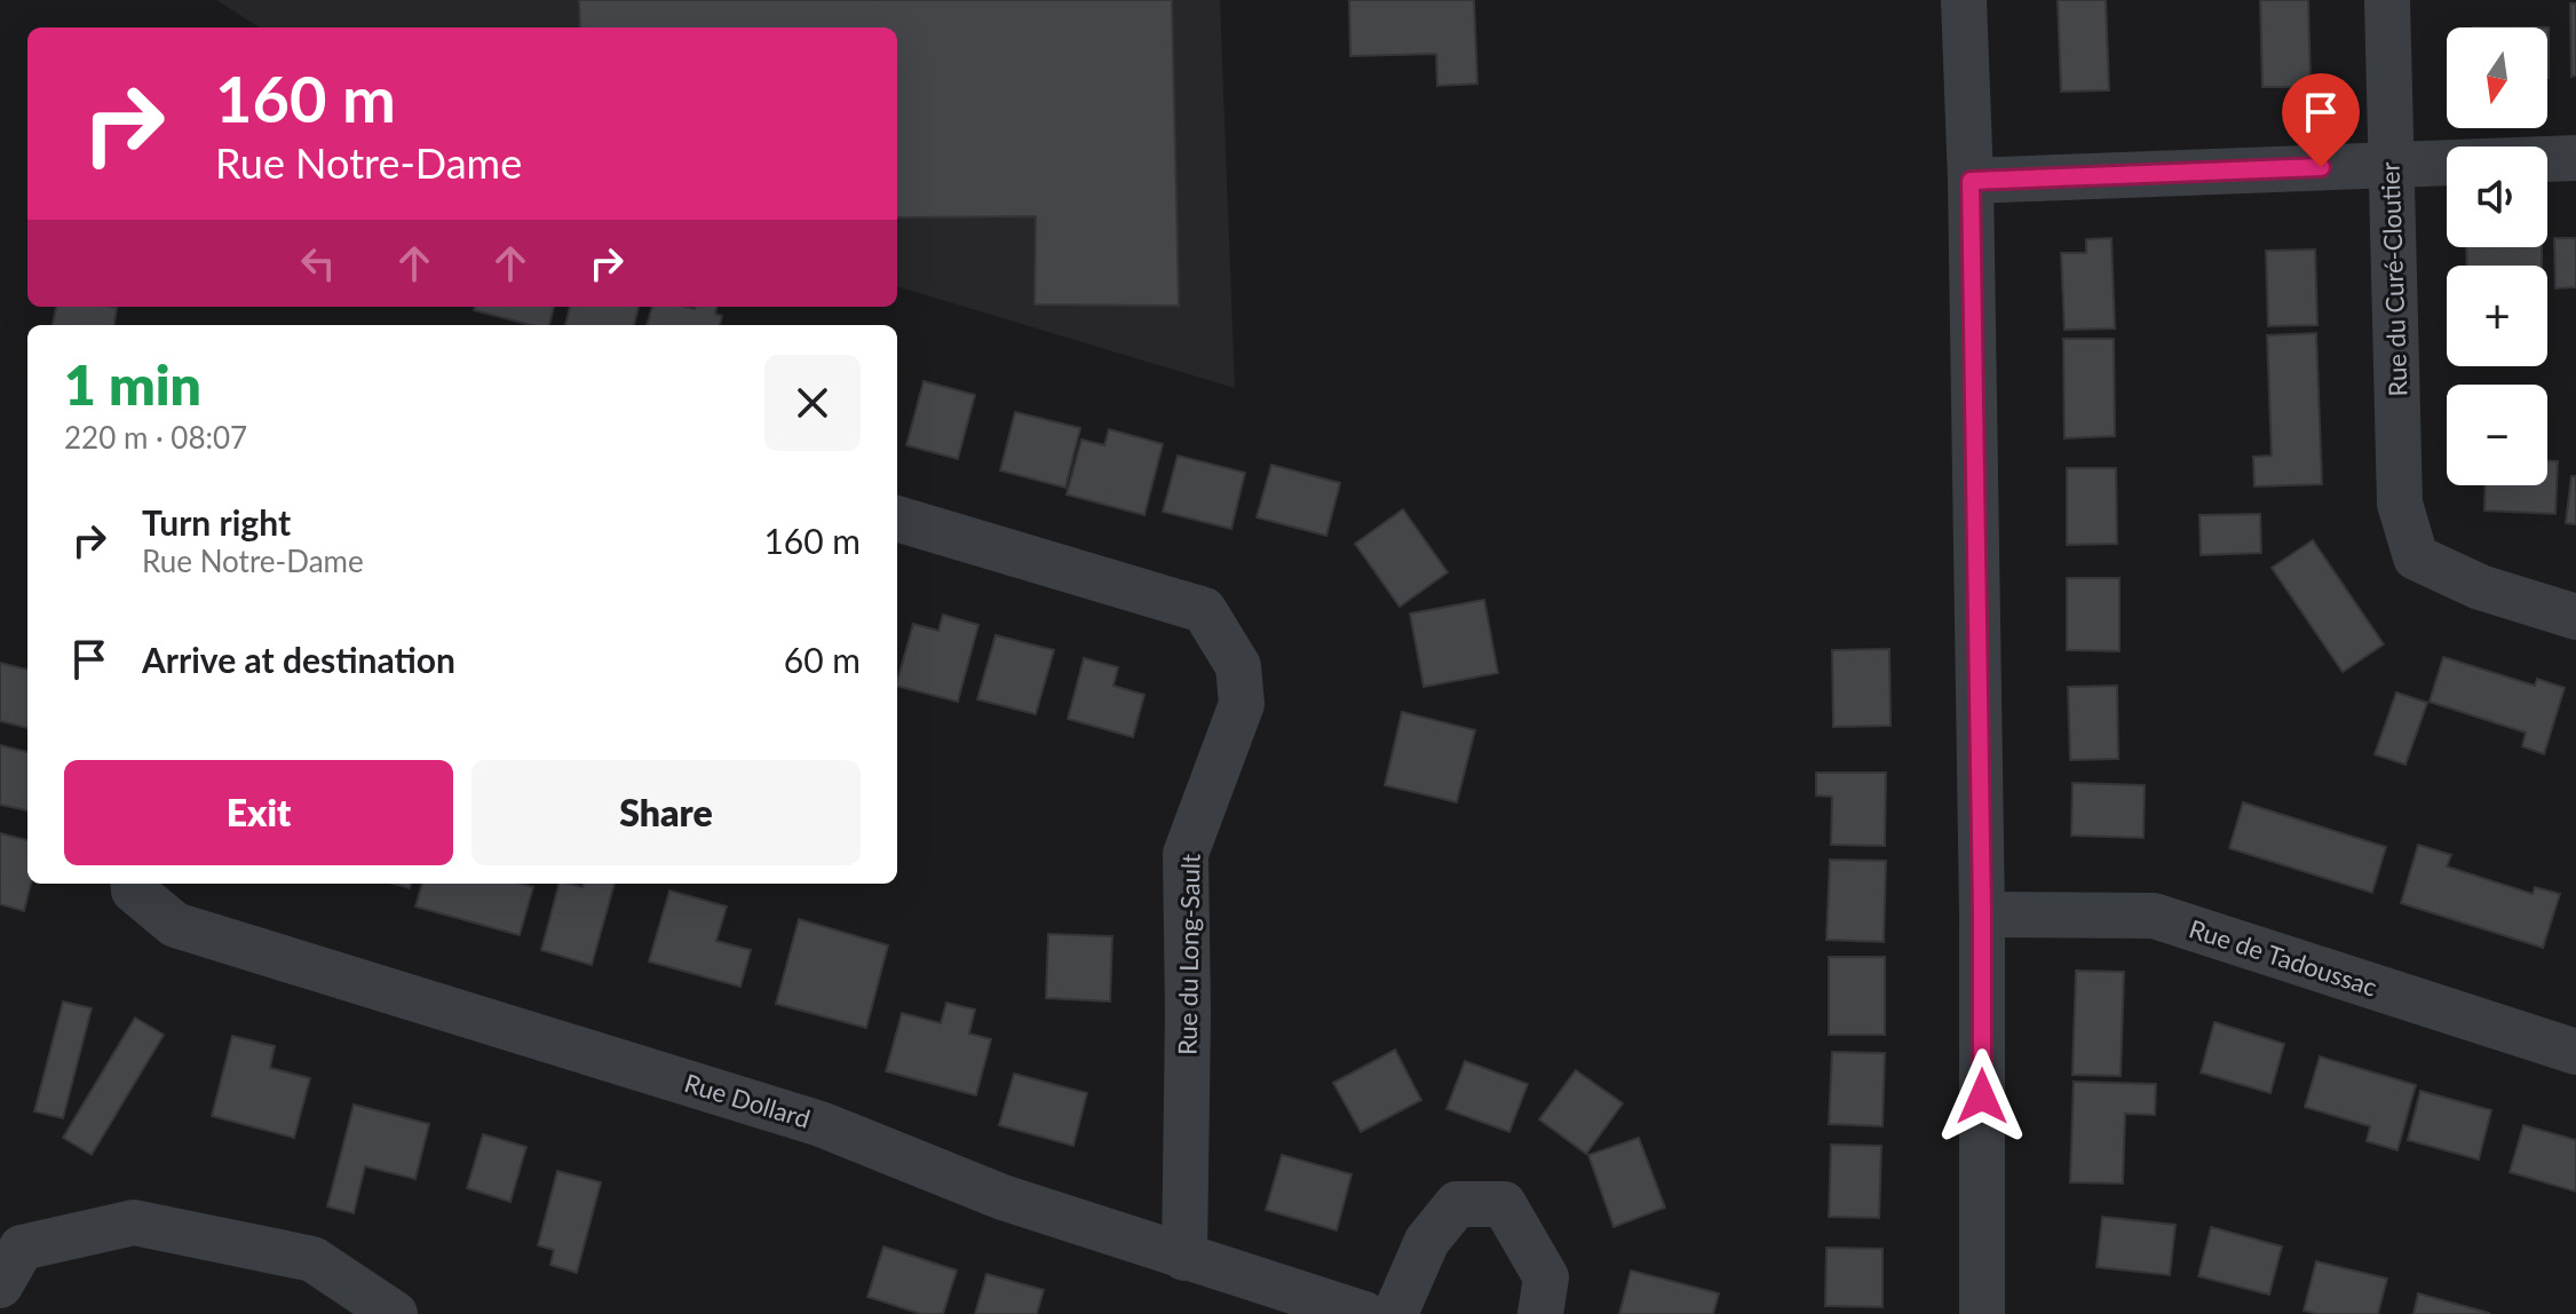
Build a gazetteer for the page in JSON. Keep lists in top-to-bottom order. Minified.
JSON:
{"streets":{"street":["Rue du Curé-Cloutier","Rue du Long-Sault","Rue de Tadoussac","Rue Dollard"]},"crossings":[["Rue du Long-Sault","Rue Dollard"]],"north":"bottom","page":{"map_buttons":["+","−"],"turn":["160 m","Rue Notre-Dame"],"heading":["1 min","220 m · 08:07"],"list":[{"name":"Turn right","note":"Rue Notre-Dame","value":"160 m"},{"name":"Arrive at destination","value":"60 m"}],"buttons":["Exit","Share"]}}
